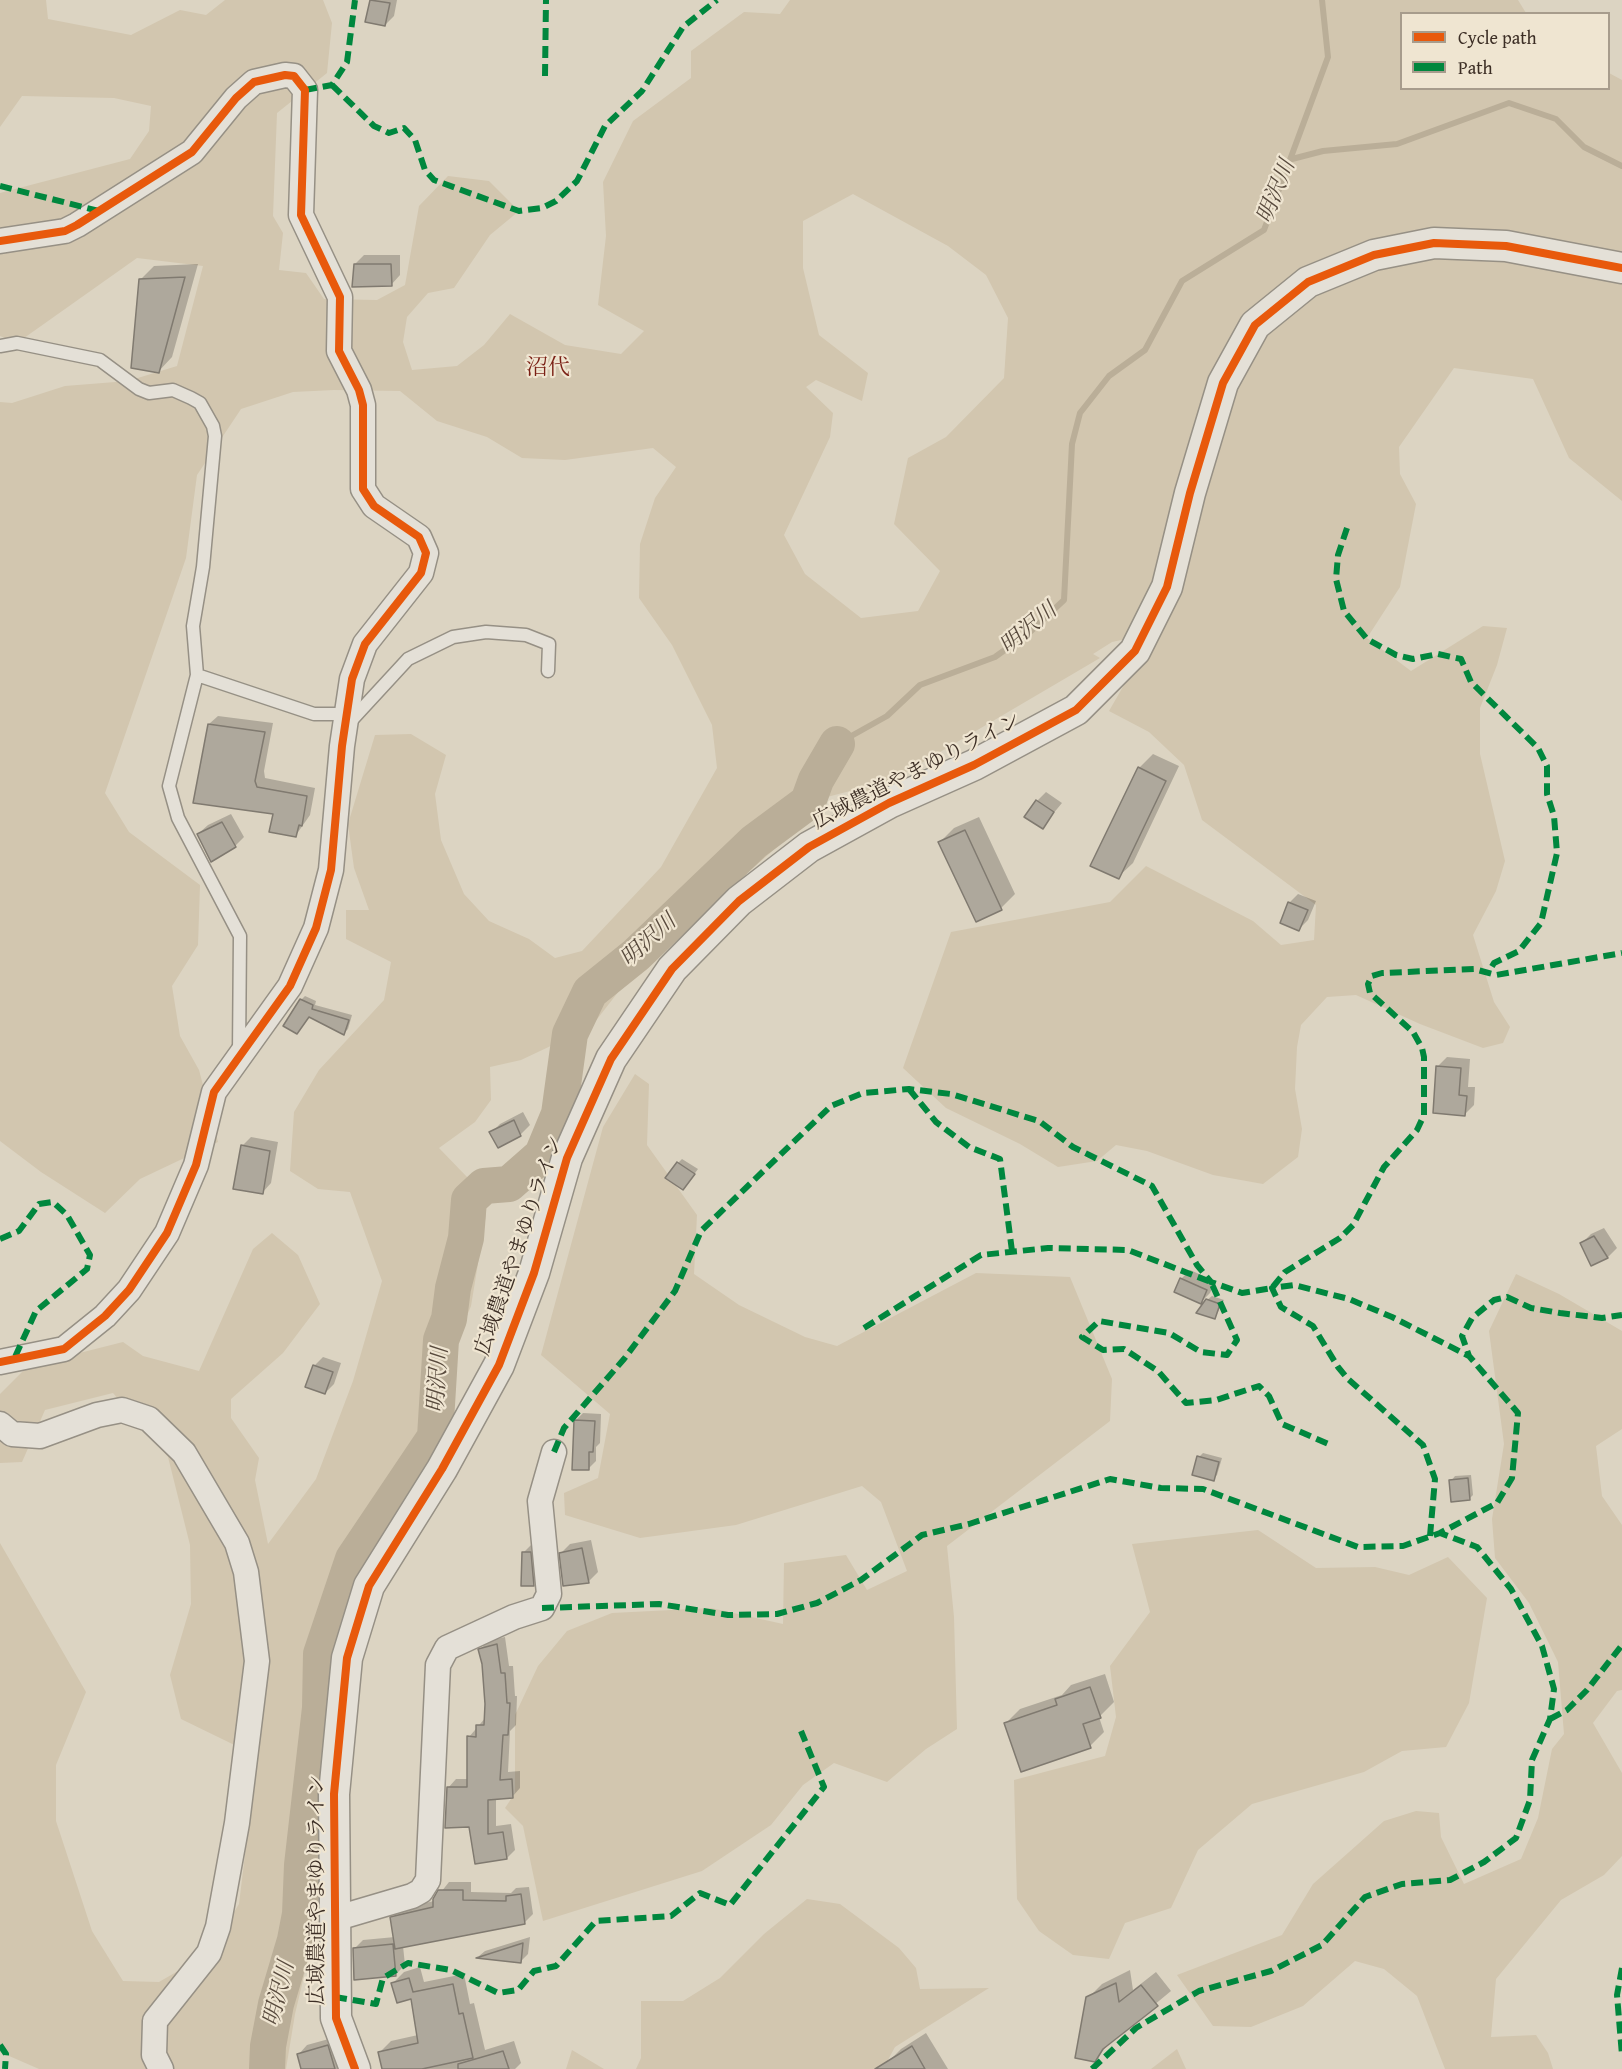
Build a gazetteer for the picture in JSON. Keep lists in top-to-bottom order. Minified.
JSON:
{"streets":{"street":["広域農道やまゆりライン"]},"districts":["沼代"],"water":["明沢川"],"legend":["Cycle path","Path"]}
